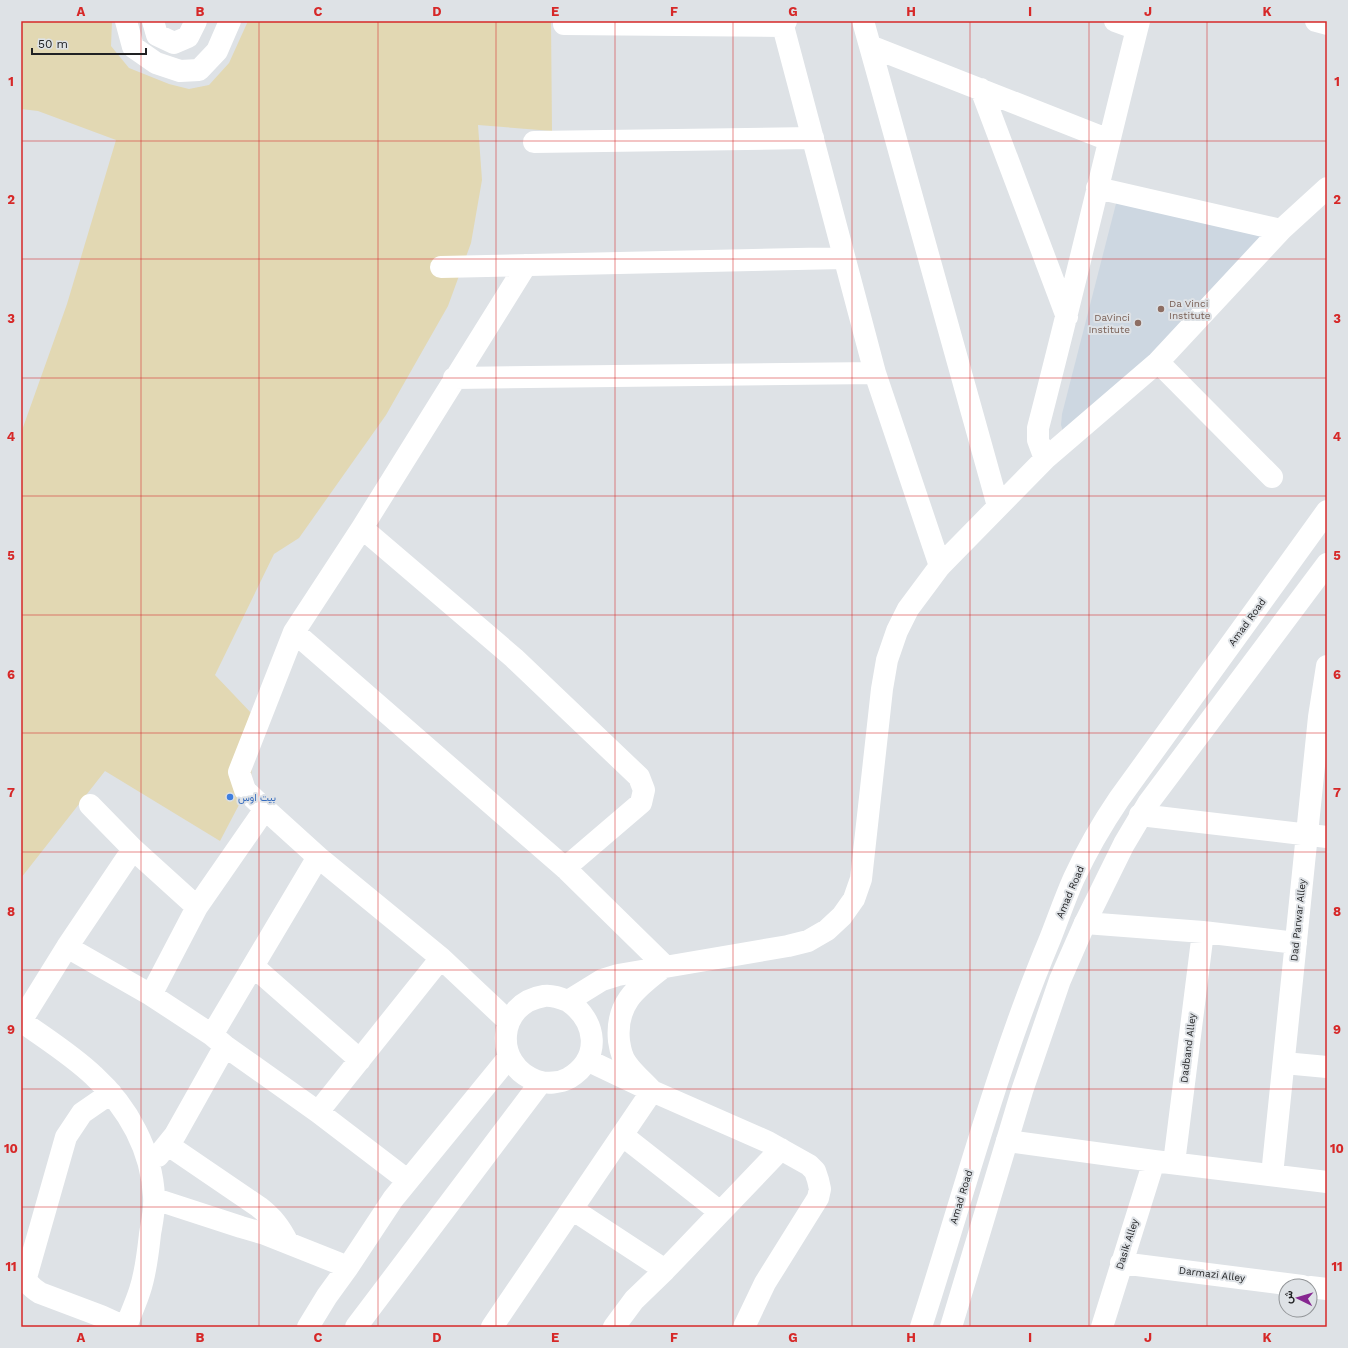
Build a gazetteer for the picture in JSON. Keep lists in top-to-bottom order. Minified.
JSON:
{"streets":{"street":["Amad Road","Dad Parwar Alley","Dadband Alley","Dasik Alley","Darmazi Alley"]},"crossings":[["Dadband Alley","Dasik Alley"],["Dasik Alley","Darmazi Alley"]],"places":["Da Vinci Institute","DaVinci Institute","بيت اوس"],"scale_bar":"50 m","north":"left","grid":{"columns":["A","B","C","D","E","F","G","H","I","J","K"],"rows":["1","2","3","4","5","6","7","8","9","10","11"]}}
